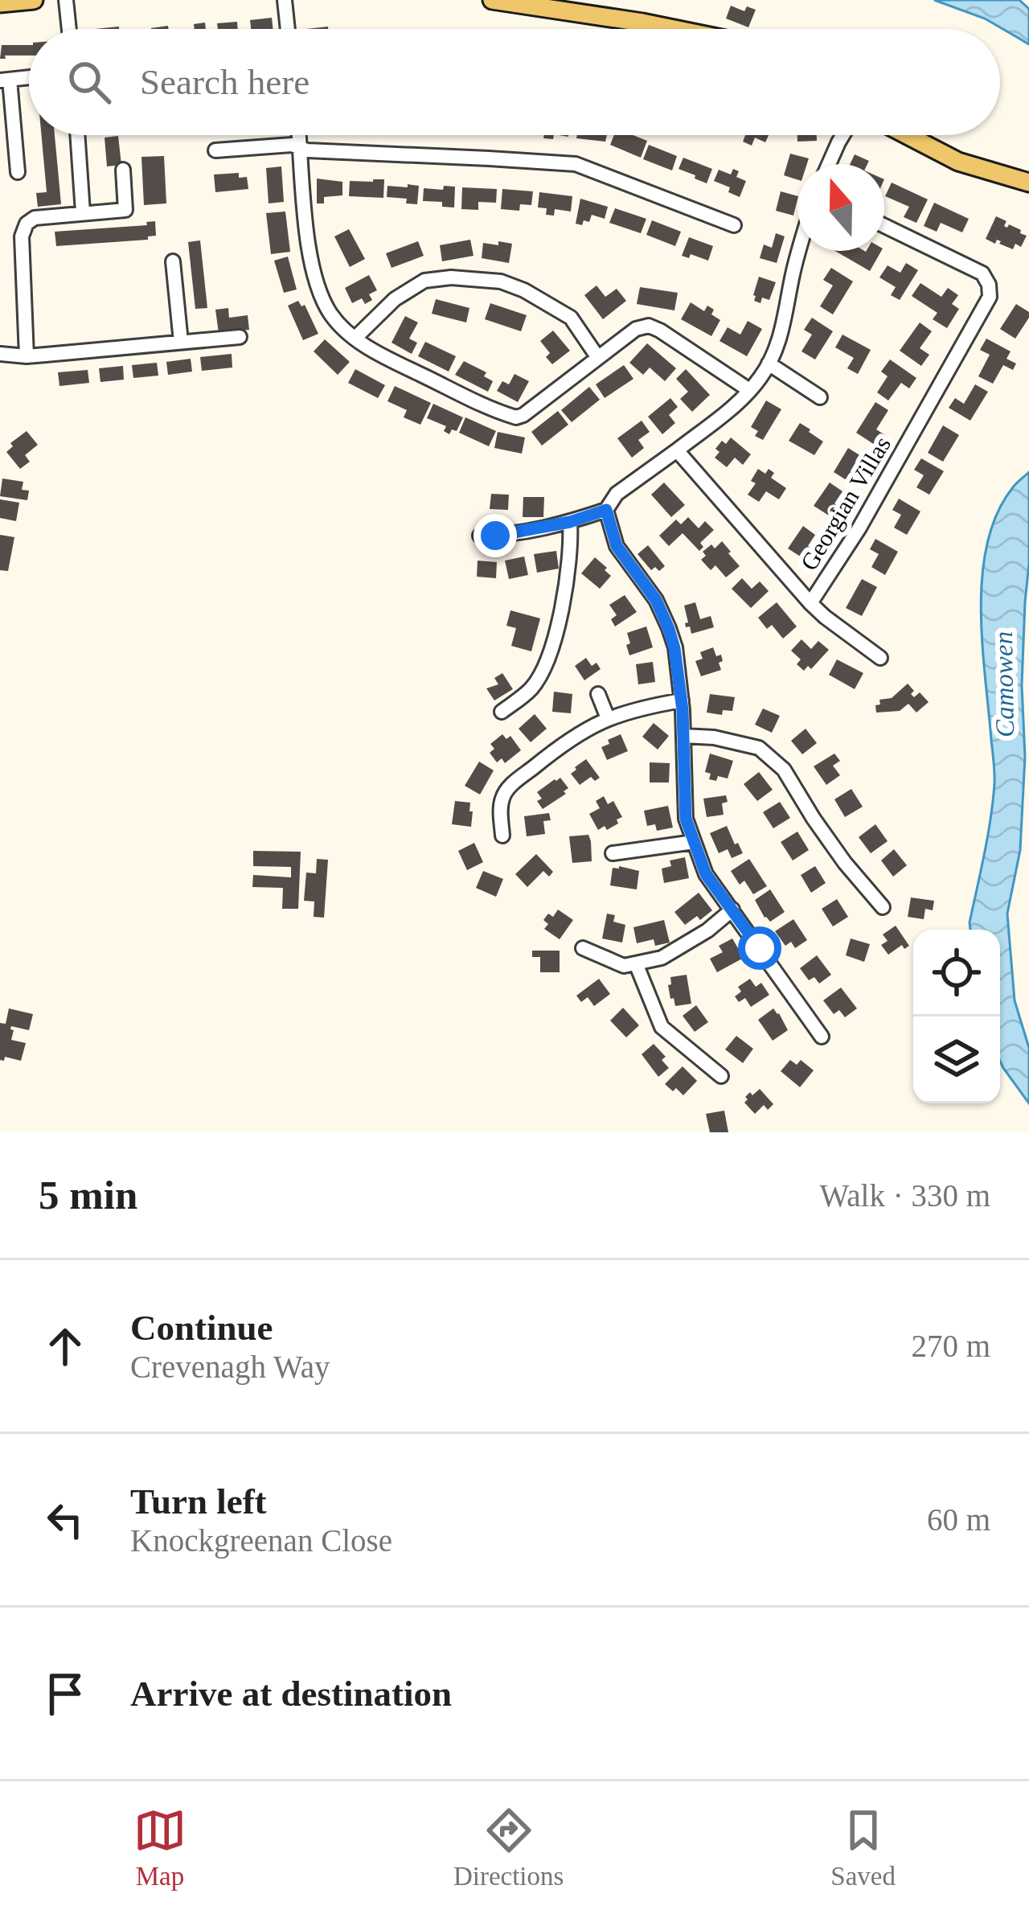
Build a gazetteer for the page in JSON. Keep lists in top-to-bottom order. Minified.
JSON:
{"streets":{"street":["Georgian Villas"]},"water":["Camowen"],"north":"top","page":{"search":"Search here","heading":["5 min","Walk · 330 m"],"list":[["Continue","Crevenagh Way","270 m"],["Turn left","Knockgreenan Close","60 m"],"Arrive at destination"],"nav":["Map","Directions","Saved"]}}
